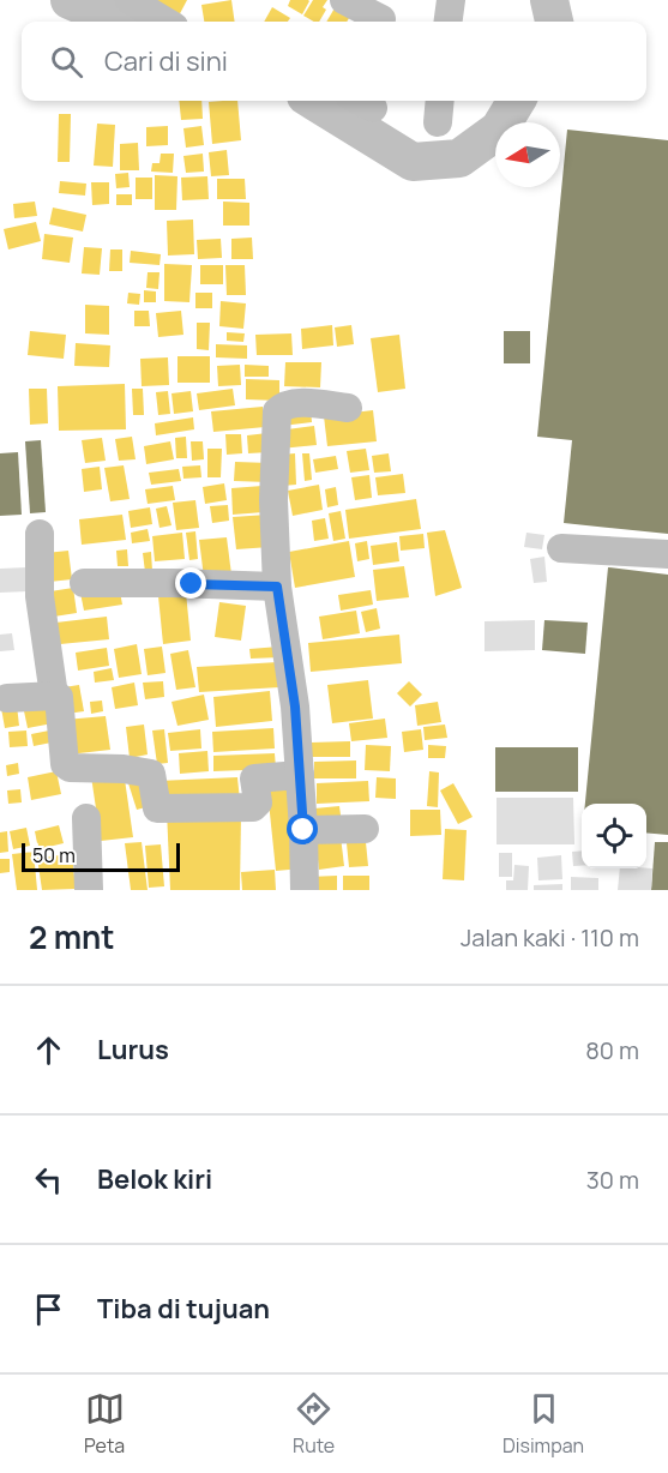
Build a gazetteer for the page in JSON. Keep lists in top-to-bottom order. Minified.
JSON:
{"scale_bar":"50 m","north":"left","page":{"search":"Cari di sini","scale":"50 m","heading":["2 mnt","Jalan kaki · 110 m"],"list":[["Lurus","80 m"],["Belok kiri","30 m"],"Tiba di tujuan"],"nav":["Peta","Rute","Disimpan"]}}
